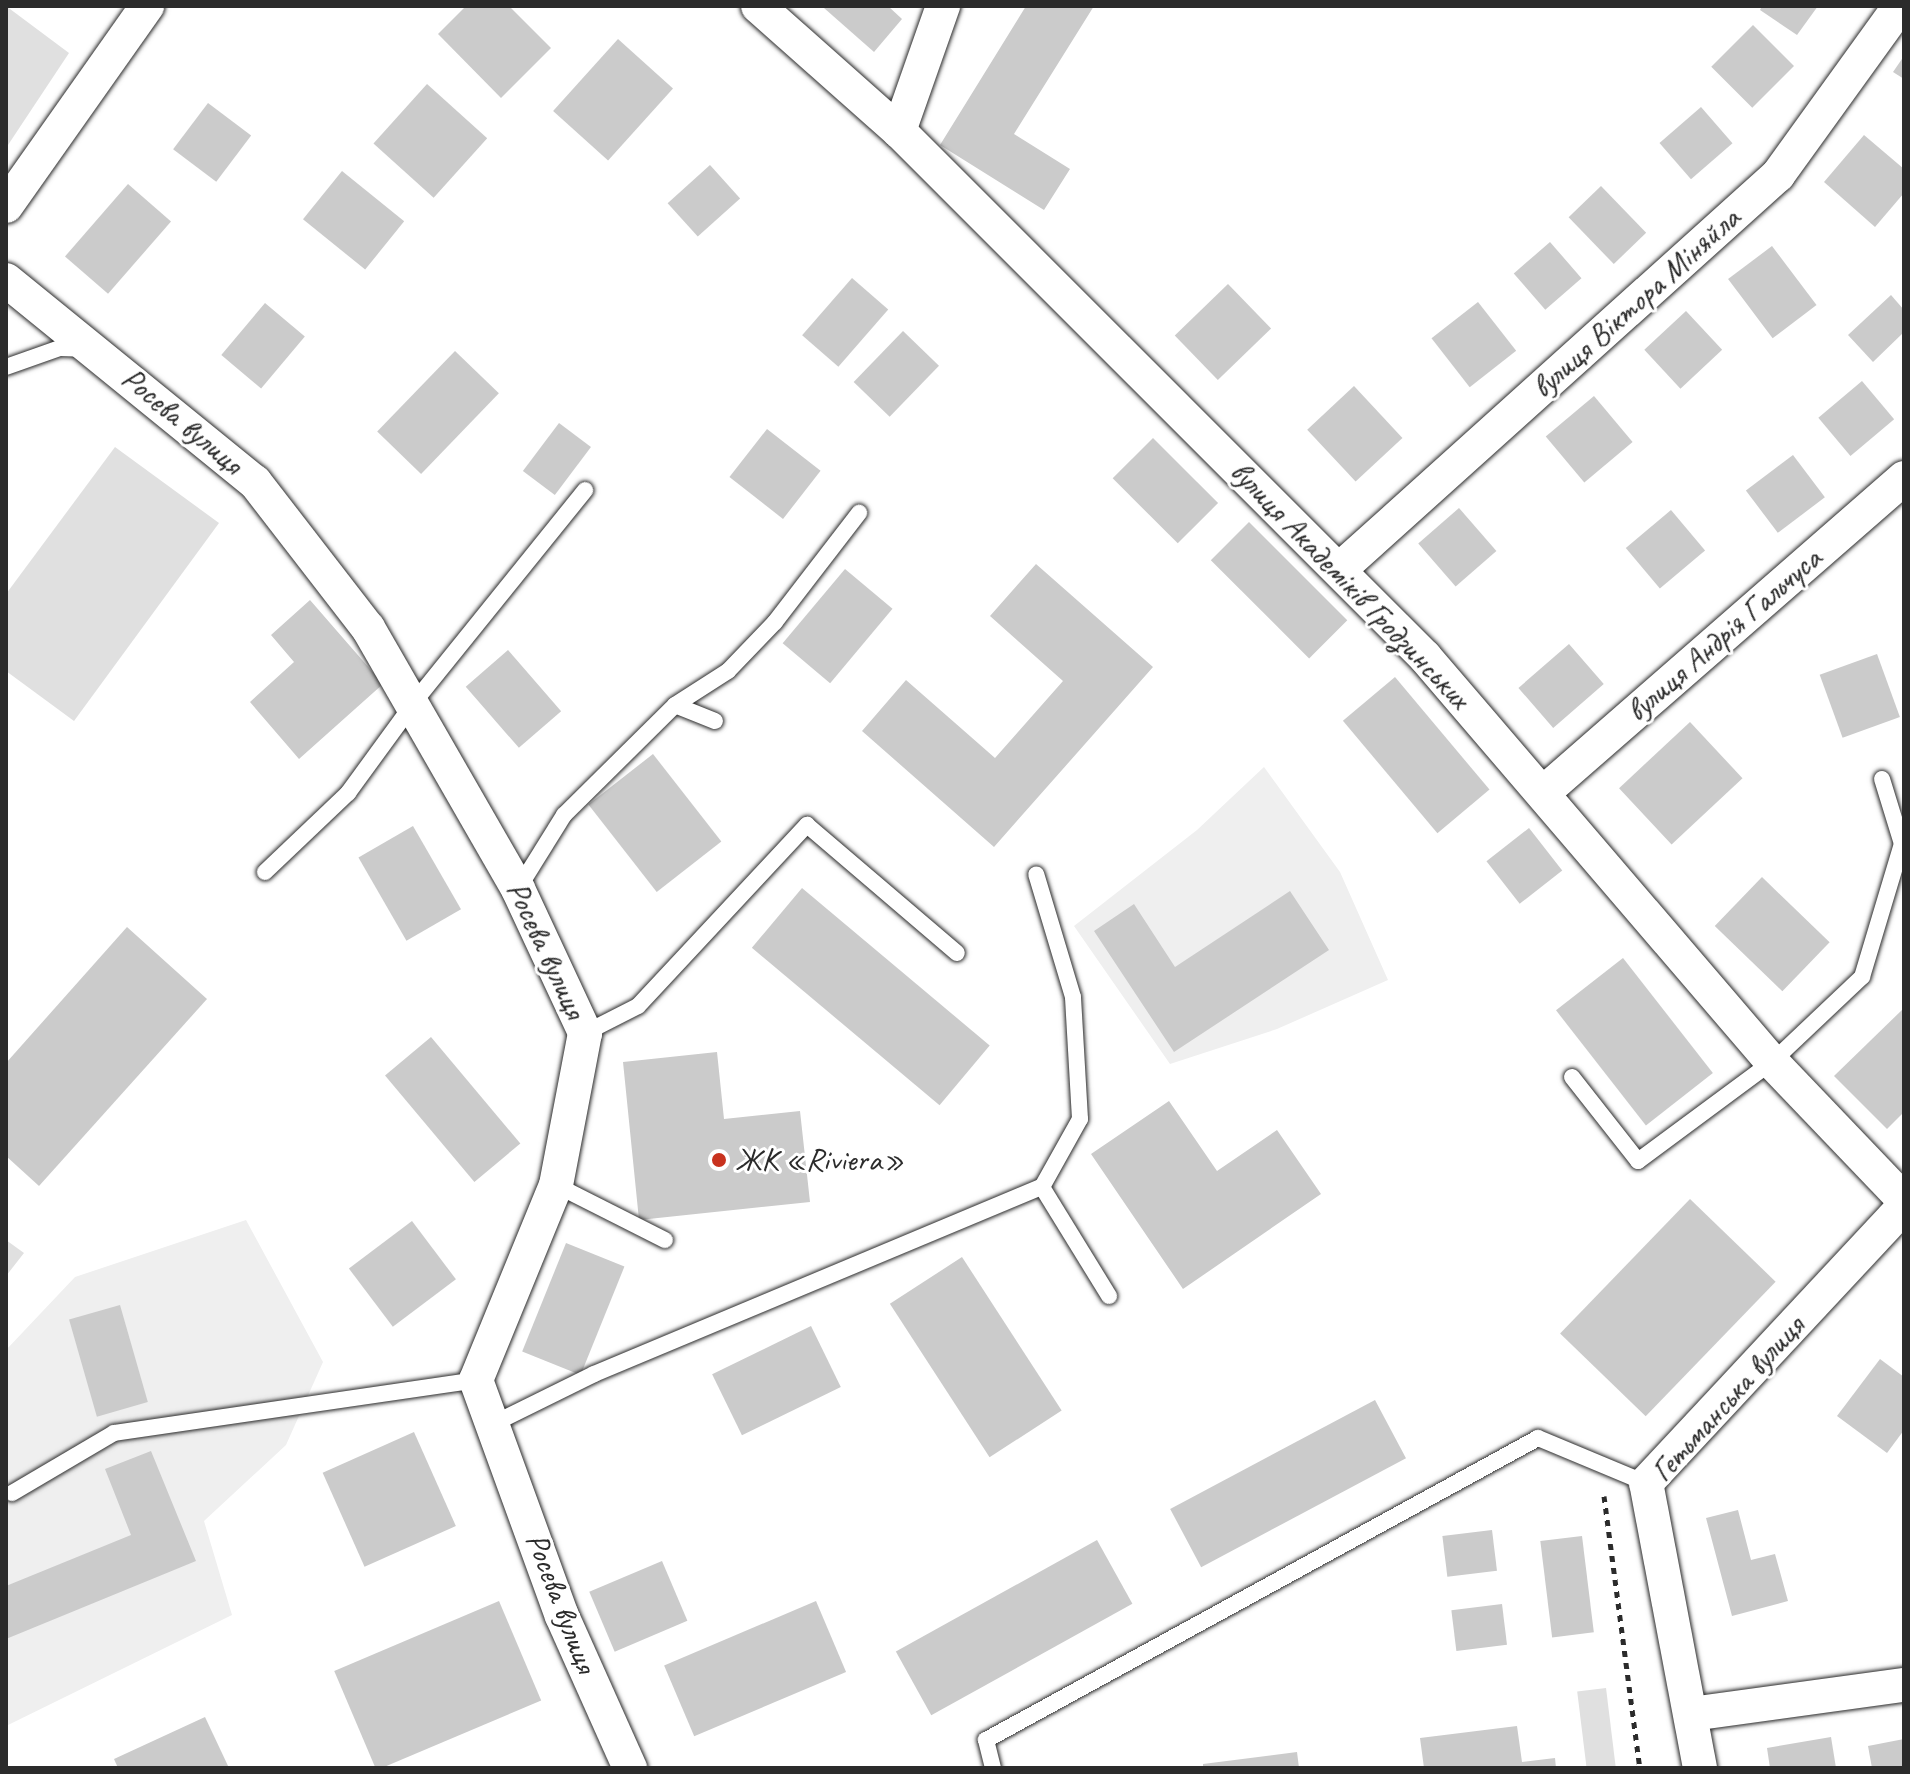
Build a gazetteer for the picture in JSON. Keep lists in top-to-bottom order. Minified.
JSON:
{"streets":{"street":["вулиця Віктора Міняйла","Росева вулиця","вулиця Академіків Гродзинських","вулиця Андрія Гальчуса","Гетьманська вулиця"]},"crossings":[["вулиця Віктора Міняйла","вулиця Академіків Гродзинських"],["вулиця Академіків Гродзинських","вулиця Андрія Гальчуса"],["вулиця Академіків Гродзинських","Гетьманська вулиця"]],"places":["ЖК «Riviera»"]}
